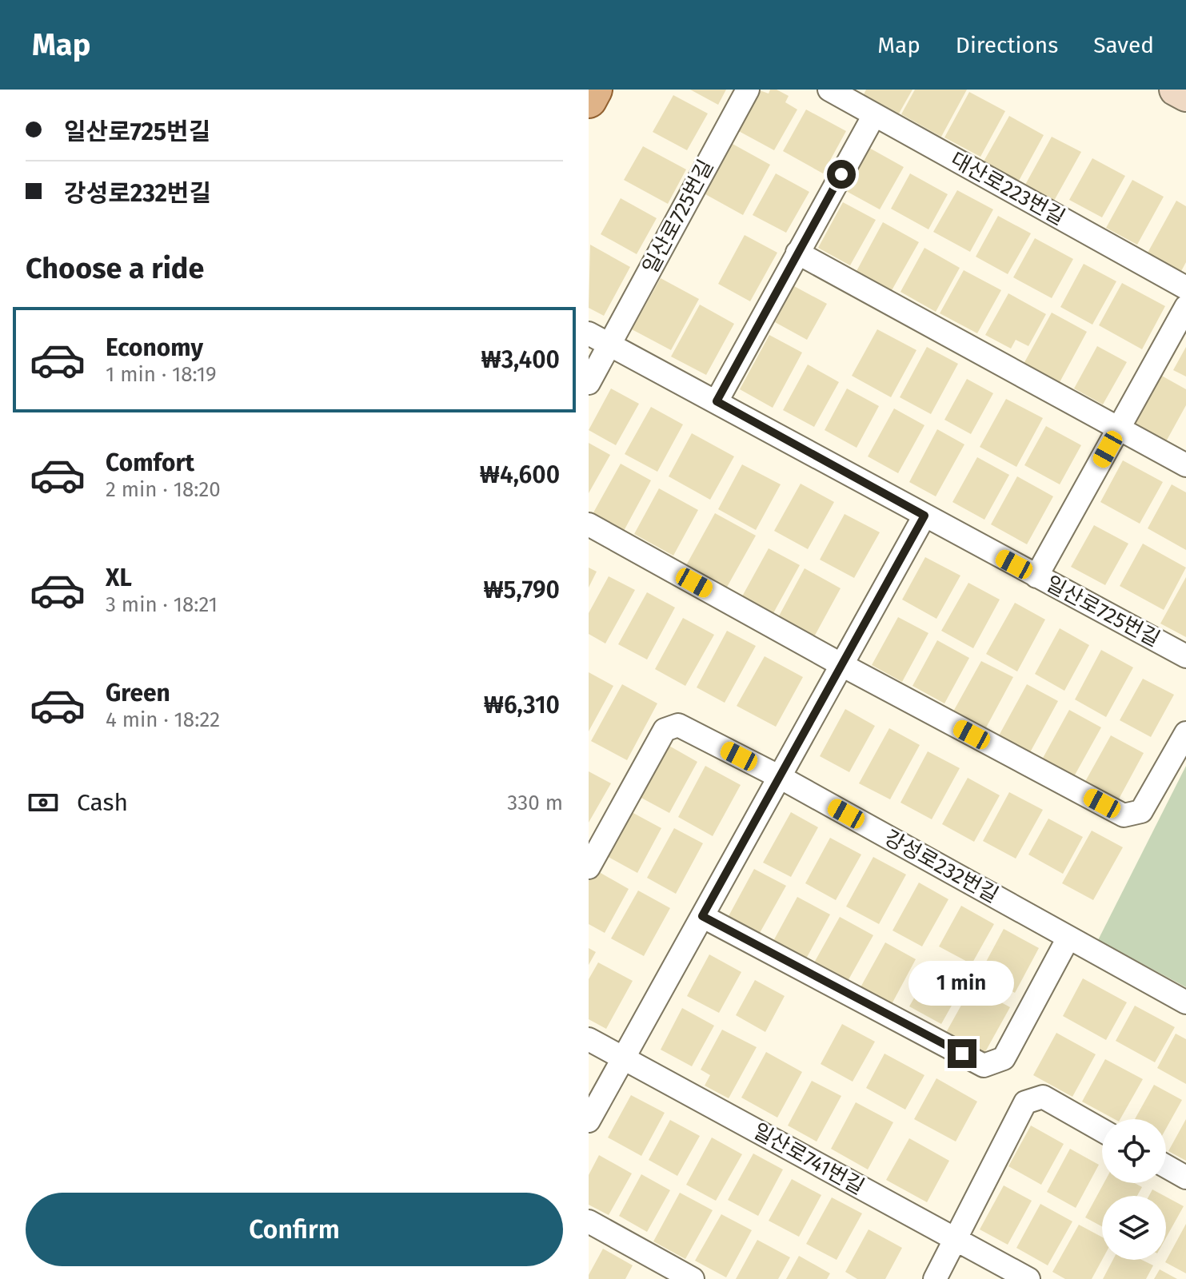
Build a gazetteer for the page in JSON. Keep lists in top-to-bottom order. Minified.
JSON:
{"streets":{"street":["대산로223번길","일산로725번길","강성로232번길","일산로741번길"]},"page":{"header":"Map","nav":["Map","Directions","Saved"],"banner":["일산로725번길","강성로232번길"],"heading":"Choose a ride","list":[{"name":"Economy","note":"1 min · 18:19","value":"₩3,400"},{"name":"Comfort","note":"2 min · 18:20","value":"₩4,600"},{"name":"XL","note":"3 min · 18:21","value":"₩5,790"},{"name":"Green","note":"4 min · 18:22","value":"₩6,310"}],"pay":["Cash","330 m"],"bubble":"1 min","buttons":"Confirm"}}
